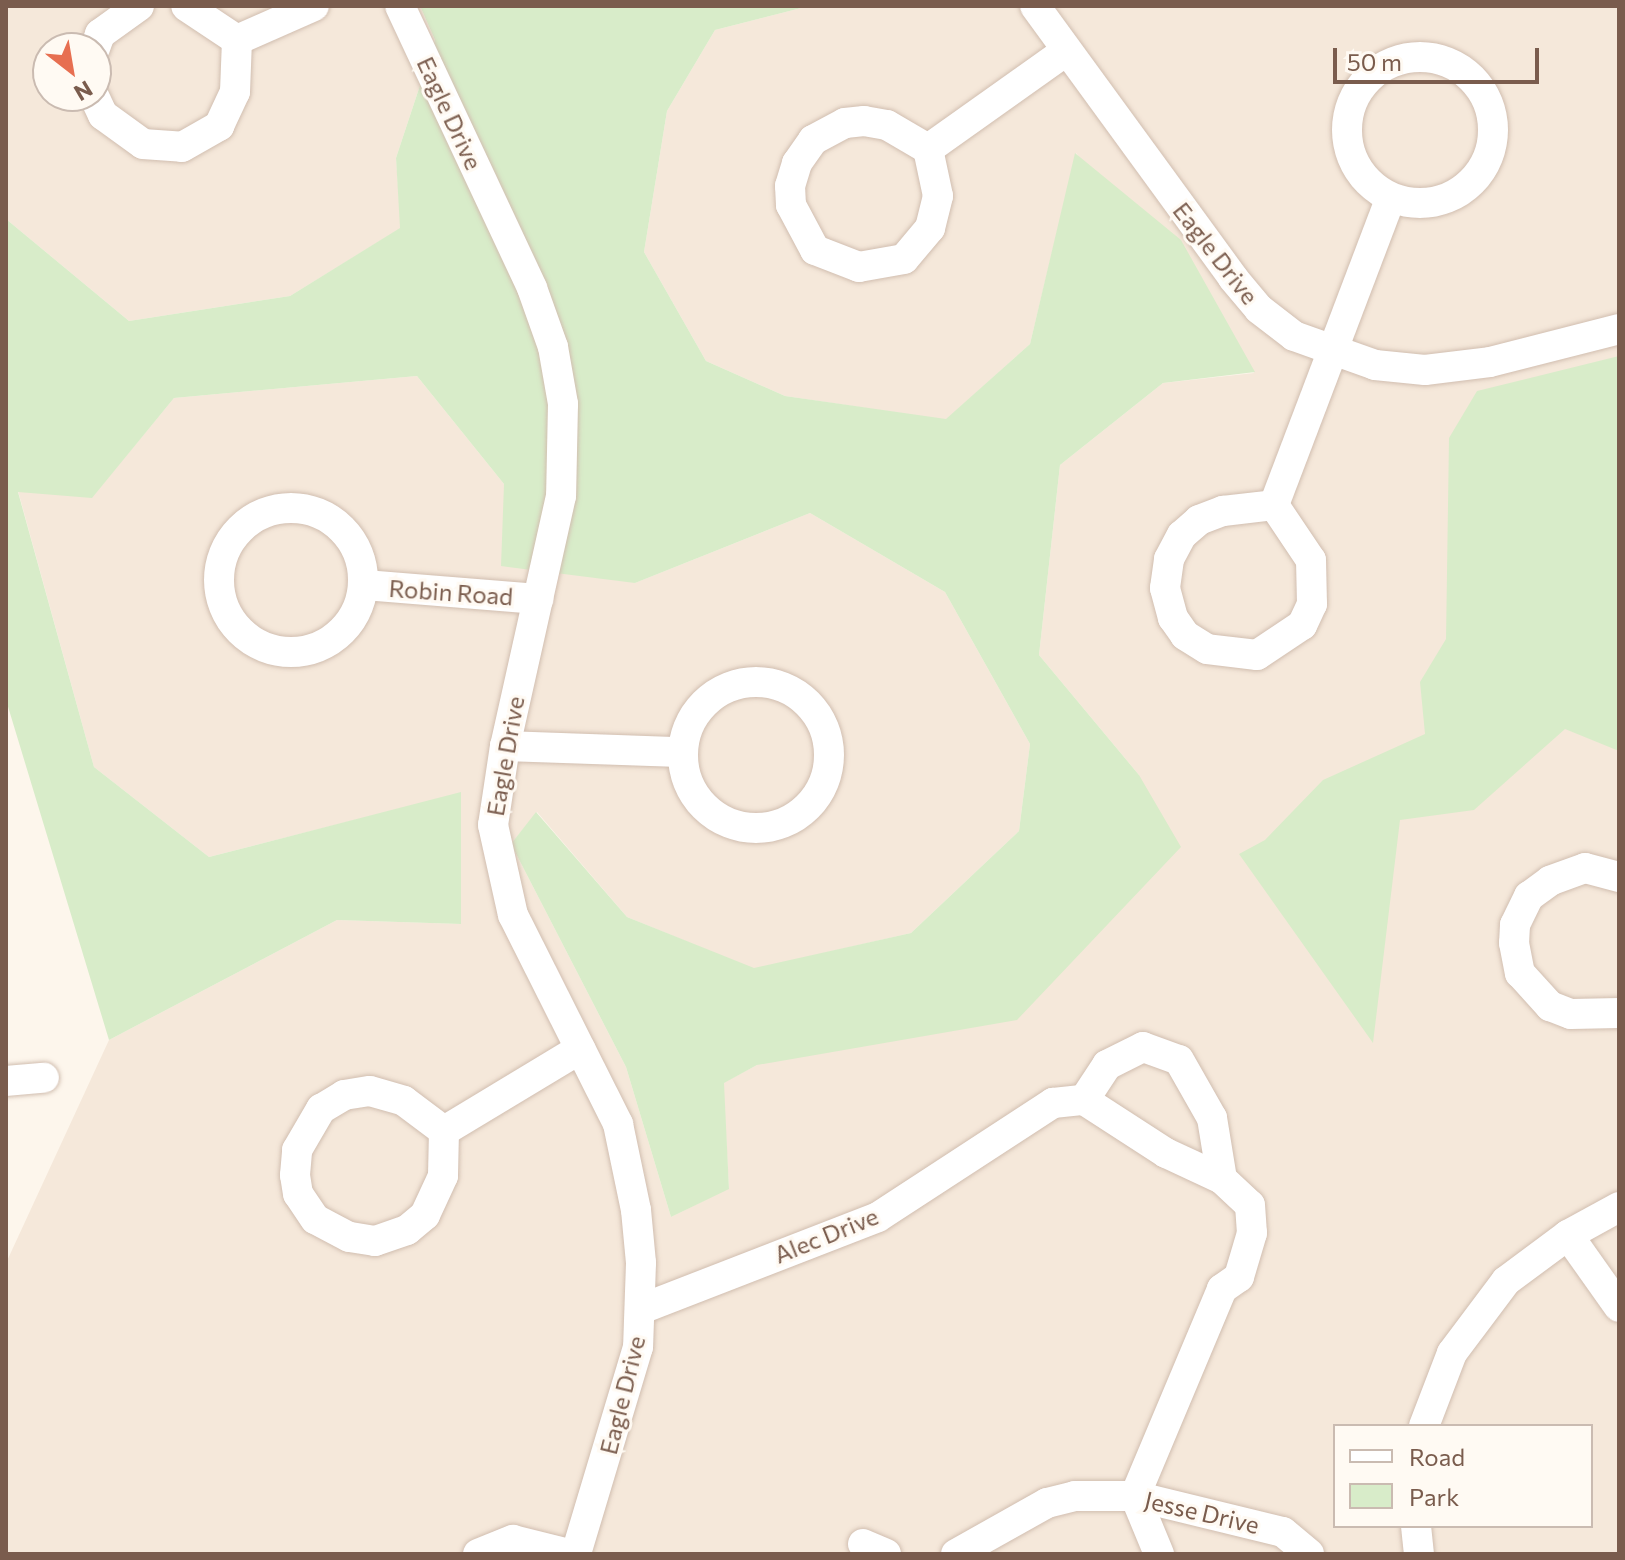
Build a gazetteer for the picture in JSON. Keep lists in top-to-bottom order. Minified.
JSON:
{"streets":{"street":["Eagle Drive","Robin Road","Alec Drive","Jesse Drive"]},"crossings":[["Eagle Drive","Robin Road"],["Eagle Drive","Alec Drive"]],"legend":["Road","Park"],"scale_bar":"50 m","north":"bottom right"}
